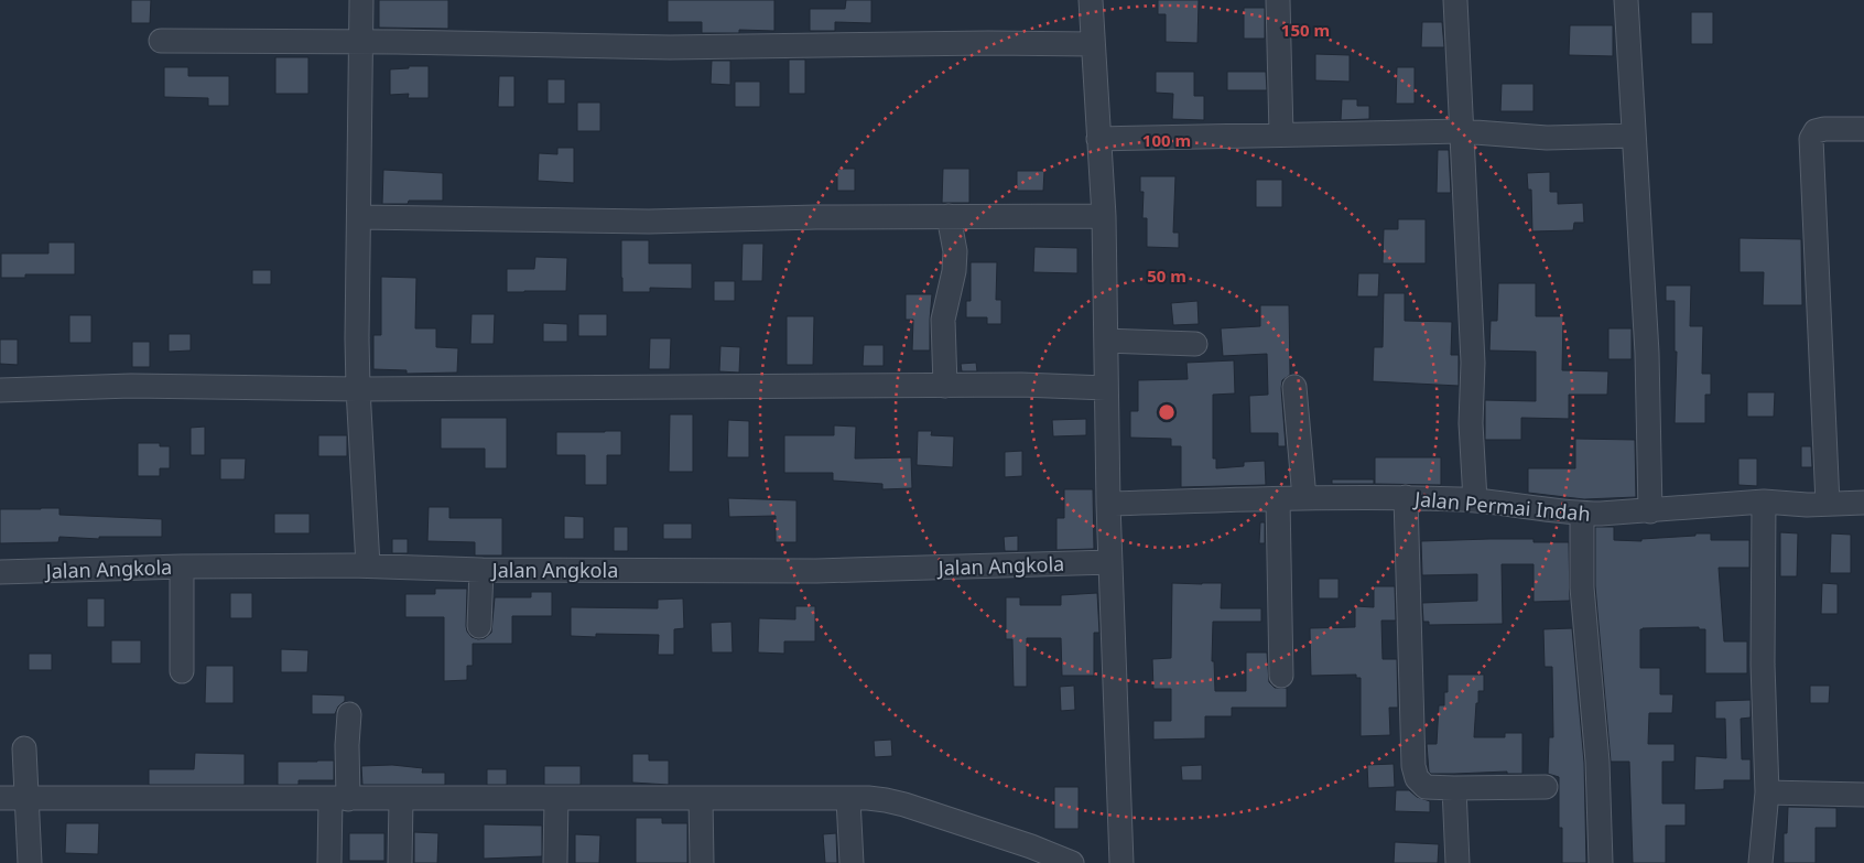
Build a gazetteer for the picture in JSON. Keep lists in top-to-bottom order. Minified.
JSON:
{"streets":{"street":["Jalan Permai Indah","Jalan Angkola"]},"rings":["150 m","100 m","50 m"]}
